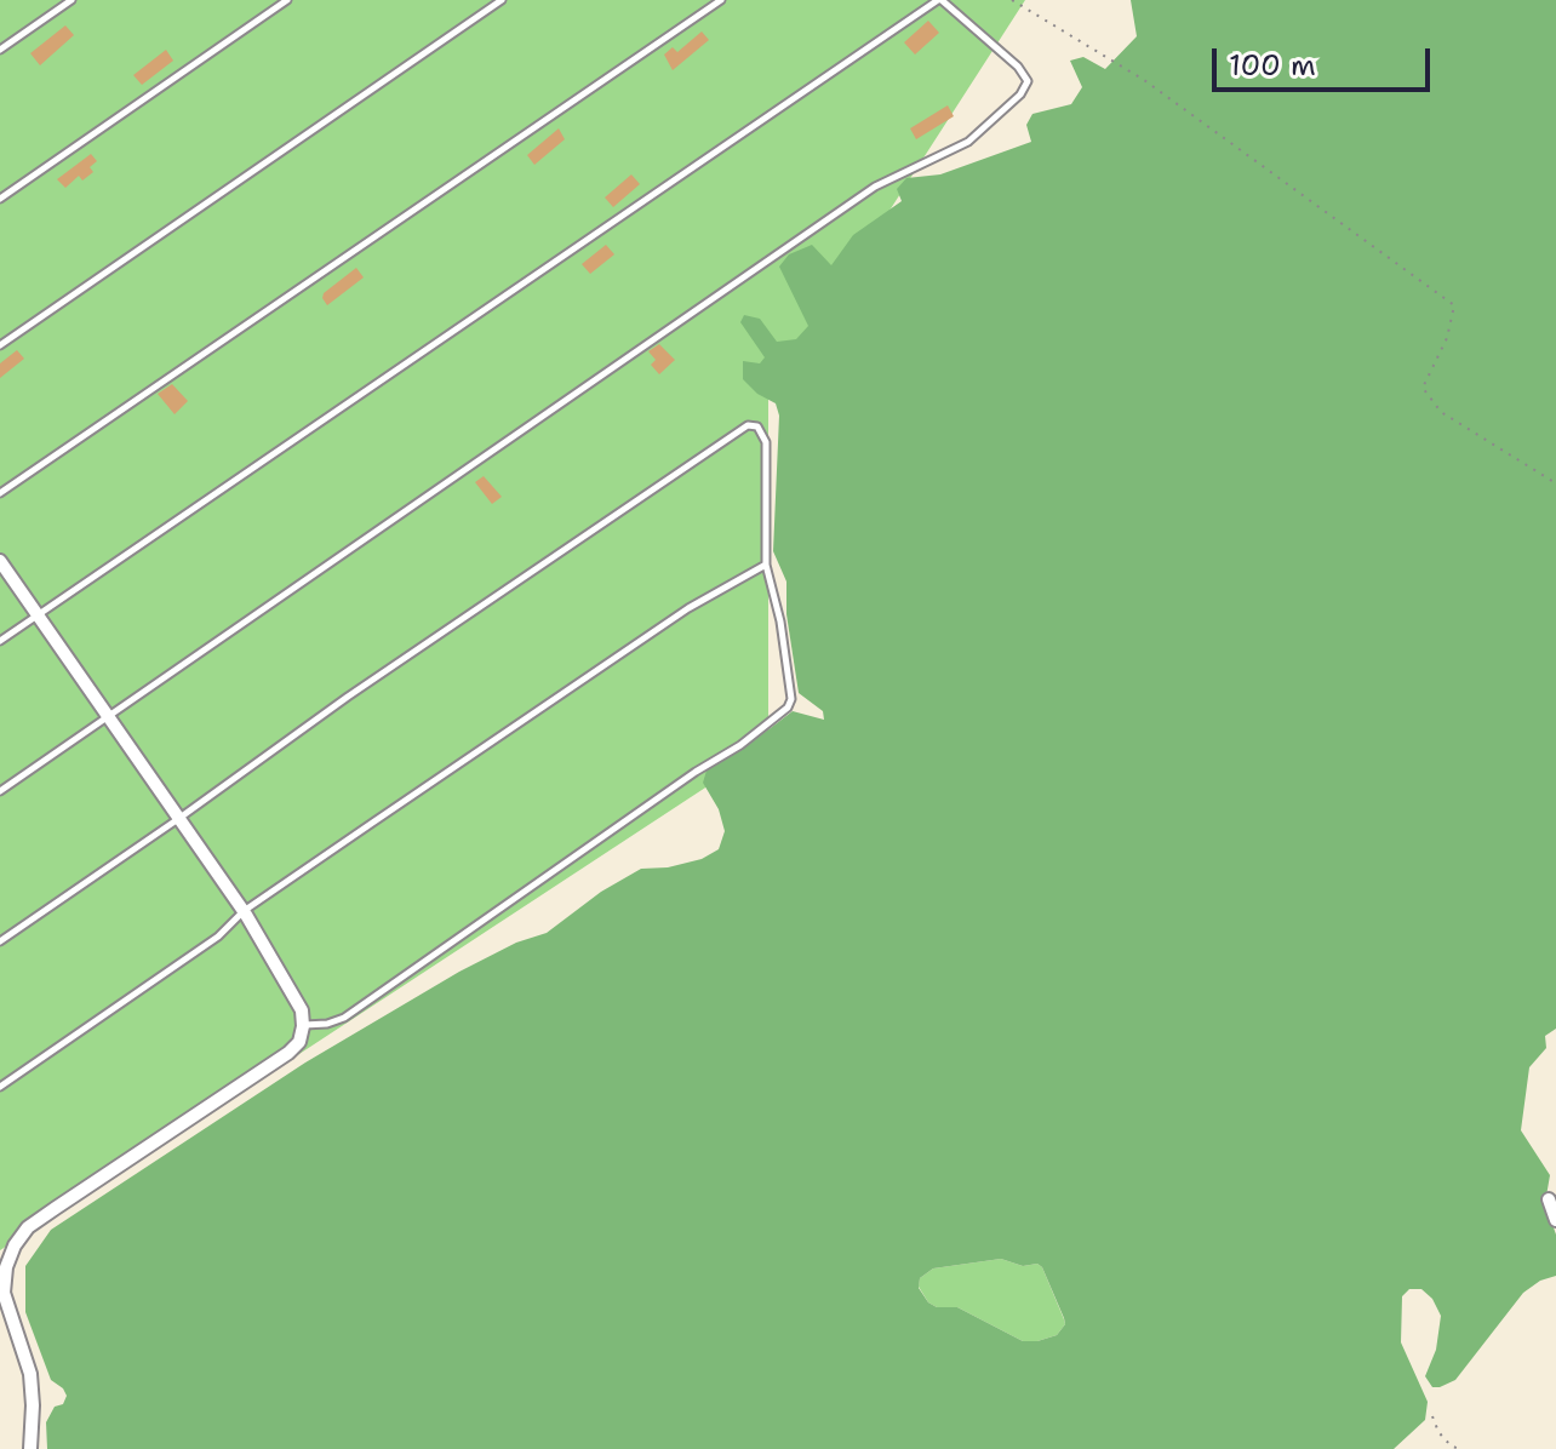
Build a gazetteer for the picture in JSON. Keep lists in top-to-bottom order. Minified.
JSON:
{"scale_bar":"100 m"}
